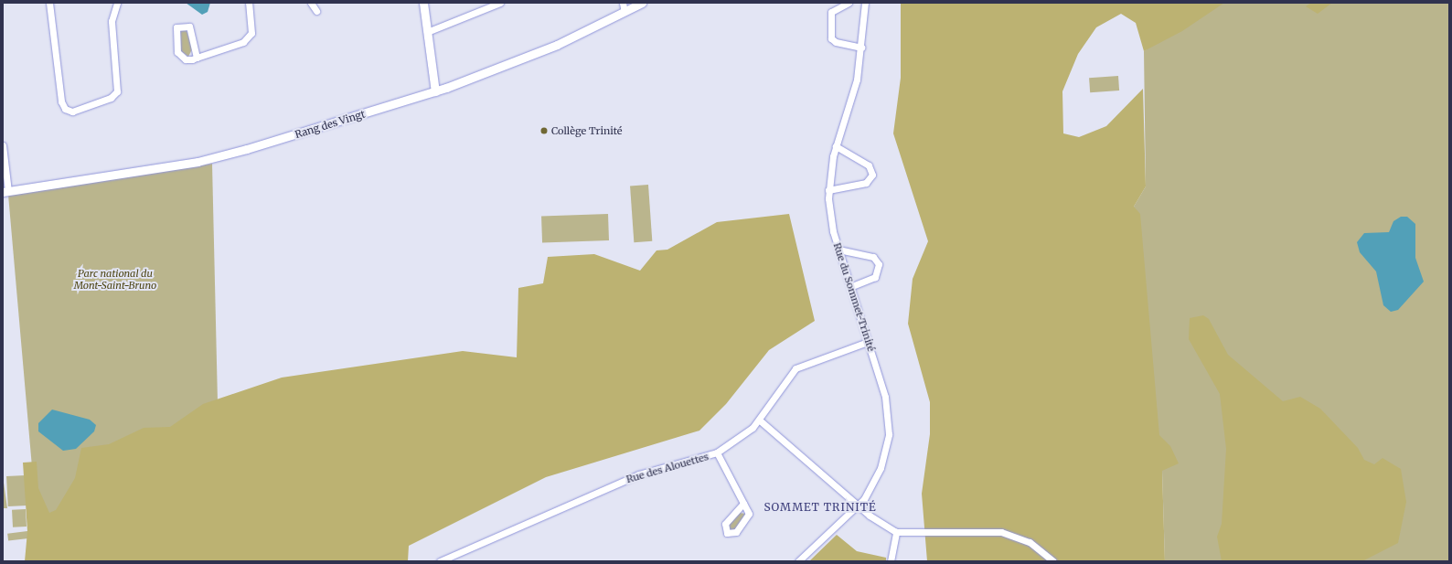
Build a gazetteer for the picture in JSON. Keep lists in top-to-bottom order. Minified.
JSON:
{"streets":{"street":["Rang des Vingt","Rue du Sommet-Trinité","Rue des Alouettes"]},"crossings":[["Rue du Sommet-Trinité","Rue des Alouettes"]],"districts":["SOMMET TRINITÉ"],"parks":["Parc national du Mont-Saint-Bruno"],"places":["Collège Trinité"]}
